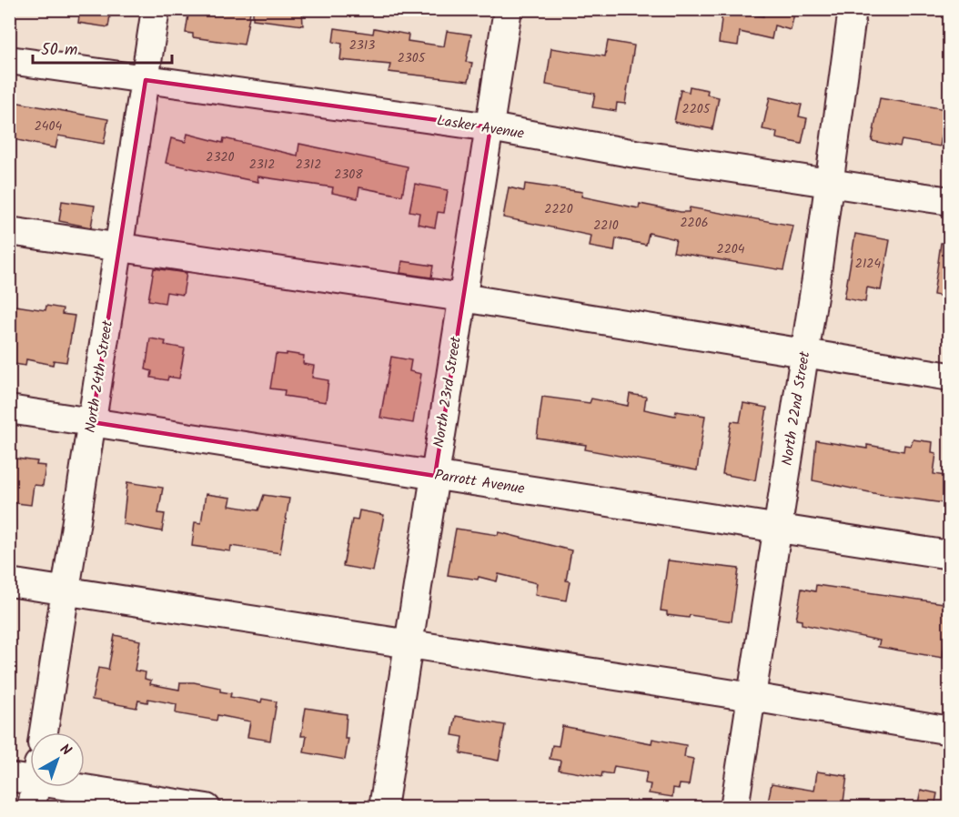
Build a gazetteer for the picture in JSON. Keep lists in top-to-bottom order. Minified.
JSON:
{"streets":{"street":["Lasker Avenue","North 24th Street","North 23rd Street","North 22nd Street","Parrott Avenue"]},"crossings":[["Lasker Avenue","North 24th Street"],["Lasker Avenue","North 23rd Street"],["Lasker Avenue","North 22nd Street"],["North 24th Street","Parrott Avenue"],["North 23rd Street","Parrott Avenue"],["North 22nd Street","Parrott Avenue"]],"house_numbers":["2313","2305","2205","2404","2320","2312","2312","2308","2220","2206","2210","2204","2124"],"scale_bar":"50 m","north":"top right"}
